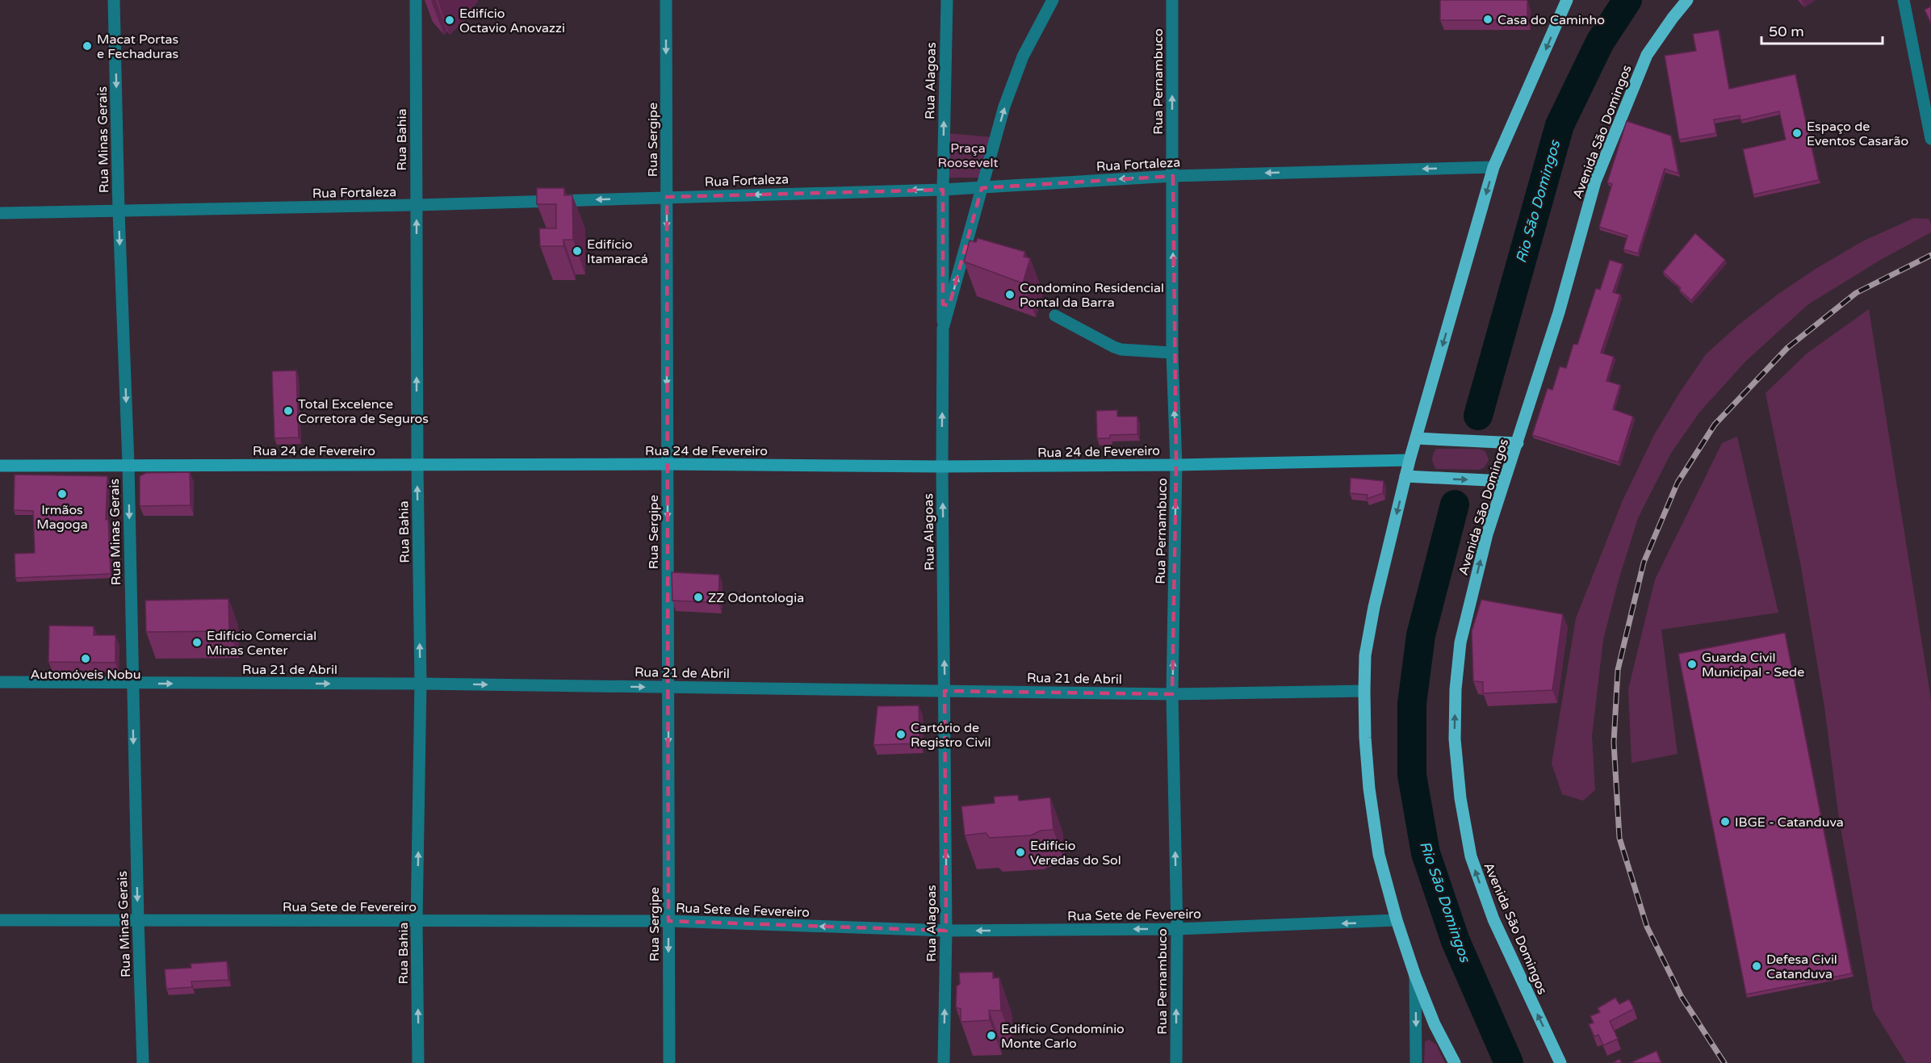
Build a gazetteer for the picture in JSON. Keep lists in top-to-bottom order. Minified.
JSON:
{"streets":{"main road":["Avenida São Domingos","Rua 24 de Fevereiro"],"street":["Rua Alagoas","Rua Pernambuco","Rua Minas Gerais","Rua Bahia","Rua Sergipe","Rua Fortaleza","Rua 21 de Abril","Rua Sete de Fevereiro"]},"crossings":[["Rua Alagoas","Rua Fortaleza"],["Rua Alagoas","Rua 24 de Fevereiro"],["Rua Alagoas","Rua 21 de Abril"],["Rua Alagoas","Rua Sete de Fevereiro"],["Rua Pernambuco","Rua Fortaleza"],["Rua Pernambuco","Rua 24 de Fevereiro"],["Rua Pernambuco","Rua 21 de Abril"],["Rua Pernambuco","Rua Sete de Fevereiro"],["Rua Minas Gerais","Rua Fortaleza"],["Rua Minas Gerais","Rua 24 de Fevereiro"],["Rua Minas Gerais","Rua 21 de Abril"],["Rua Minas Gerais","Rua Sete de Fevereiro"],["Rua Bahia","Rua Fortaleza"],["Rua Bahia","Rua 24 de Fevereiro"],["Rua Bahia","Rua 21 de Abril"],["Rua Bahia","Rua Sete de Fevereiro"],["Rua Sergipe","Rua Fortaleza"],["Rua Sergipe","Rua 24 de Fevereiro"],["Rua Sergipe","Rua 21 de Abril"],["Rua Sergipe","Rua Sete de Fevereiro"]],"one_way":["Rua Alagoas","Rua Pernambuco","Rua Minas Gerais","Rua Bahia","Rua Sergipe","Rua Fortaleza","Rua 21 de Abril","Rua Sete de Fevereiro"],"water":["Rio São Domingos"],"parks":["Praça Roosevelt"],"places":["Casa do Caminho","Edifício Octavio Anovazzi","Macat Portas e Fechaduras","Espaço de Eventos Casarão","Edifício Itamaracá","Condomíno Residencial Pontal da Barra","Total Excelence Corretora de Seguros","Irmãos Magoga","ZZ Odontologia","Edifício Comercial Minas Center","Automóveis Nobu","Guarda Civil Municipal - Sede","Cartório de Registro Civil","IBGE - Catanduva","Edifício Veredas do Sol","Defesa Civil Catanduva","Edifício Condomínio Monte Carlo"],"scale_bar":"50 m"}
